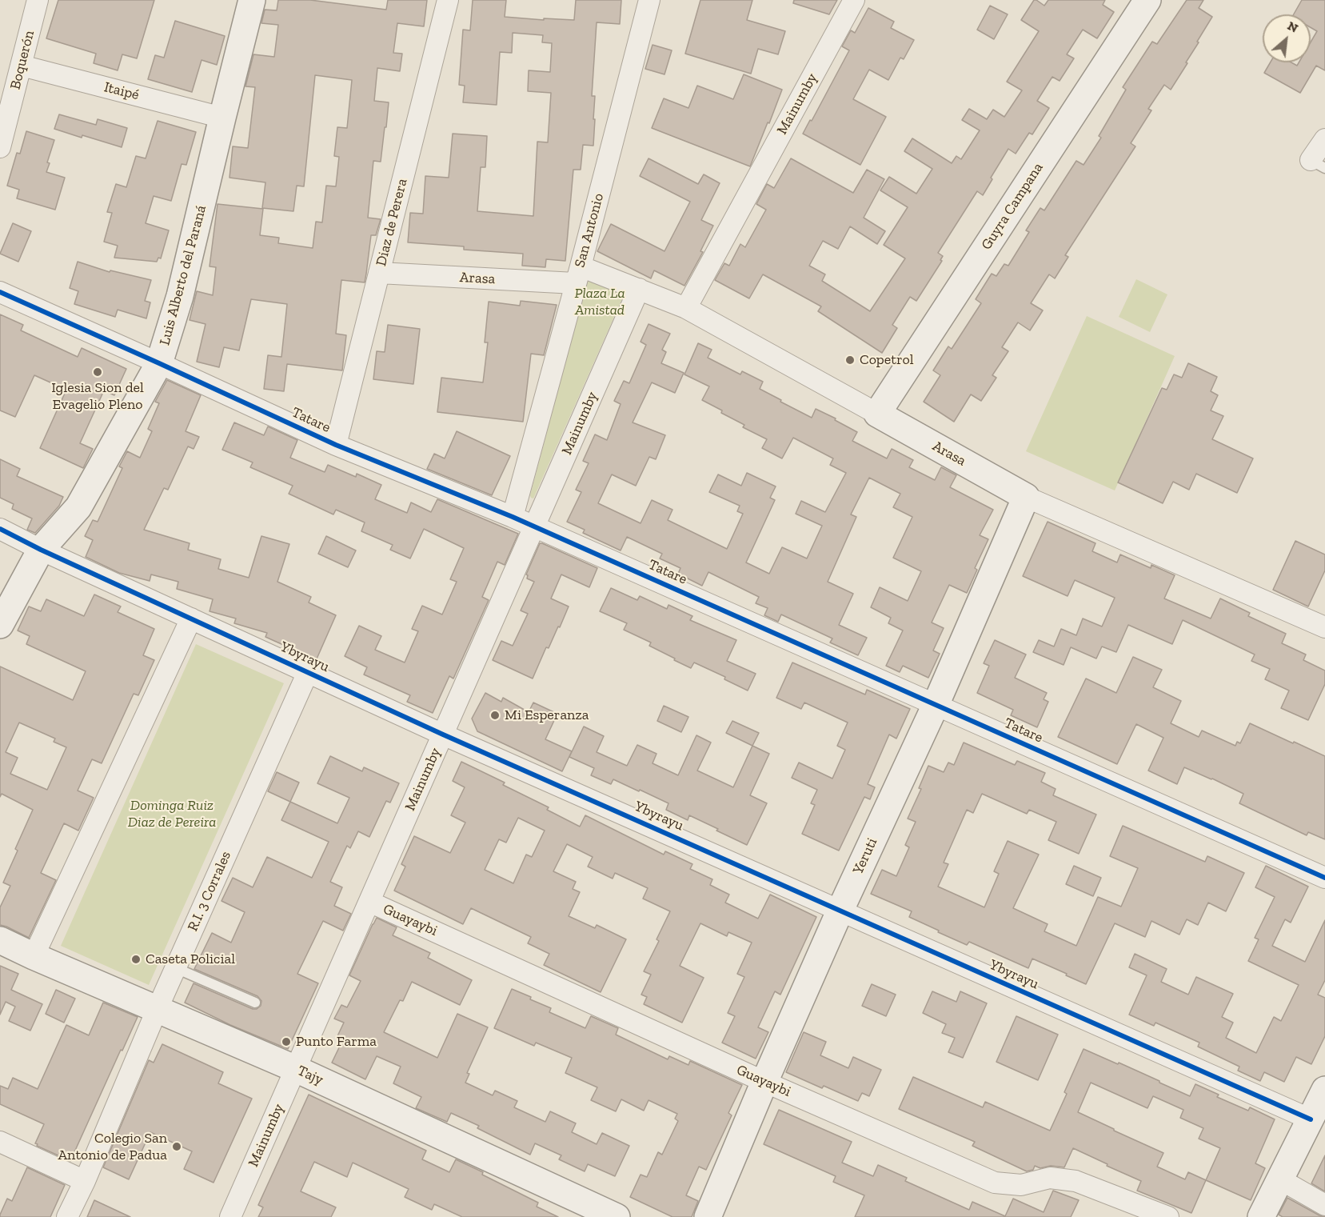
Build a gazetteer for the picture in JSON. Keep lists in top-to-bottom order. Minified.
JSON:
{"streets":{"street":["Boquerón","Itaipé","Mainumby","Guyra Campana","Diaz de Perera","San Antonio","Luis Alberto del Paraná","Arasa","Tatare","Ybyrayu","Yeruti","R.I. 3 Corrales","Guayaybi","Tajy"]},"crossings":[["Boquerón","Itaipé"],["Itaipé","Luis Alberto del Paraná"],["Mainumby","Arasa"],["Mainumby","Tatare"],["Mainumby","Ybyrayu"],["Mainumby","Guayaybi"],["Mainumby","Tajy"],["Guyra Campana","Arasa"],["Diaz de Perera","Arasa"],["Diaz de Perera","Tatare"],["San Antonio","Arasa"],["San Antonio","Tatare"],["Luis Alberto del Paraná","Tatare"],["Luis Alberto del Paraná","Ybyrayu"],["Arasa","Yeruti"],["Tatare","Yeruti"],["Ybyrayu","Yeruti"],["Ybyrayu","R.I. 3 Corrales"],["Yeruti","Guayaybi"],["R.I. 3 Corrales","Tajy"]],"parks":["Plaza La Amistad","Dominga Ruiz Diaz de Pereira"],"places":["Copetrol","Iglesia Sion del Evagelio Pleno","Mi Esperanza","Caseta Policial","Punto Farma","Colegio San Antonio de Padua"],"north":"top right"}
